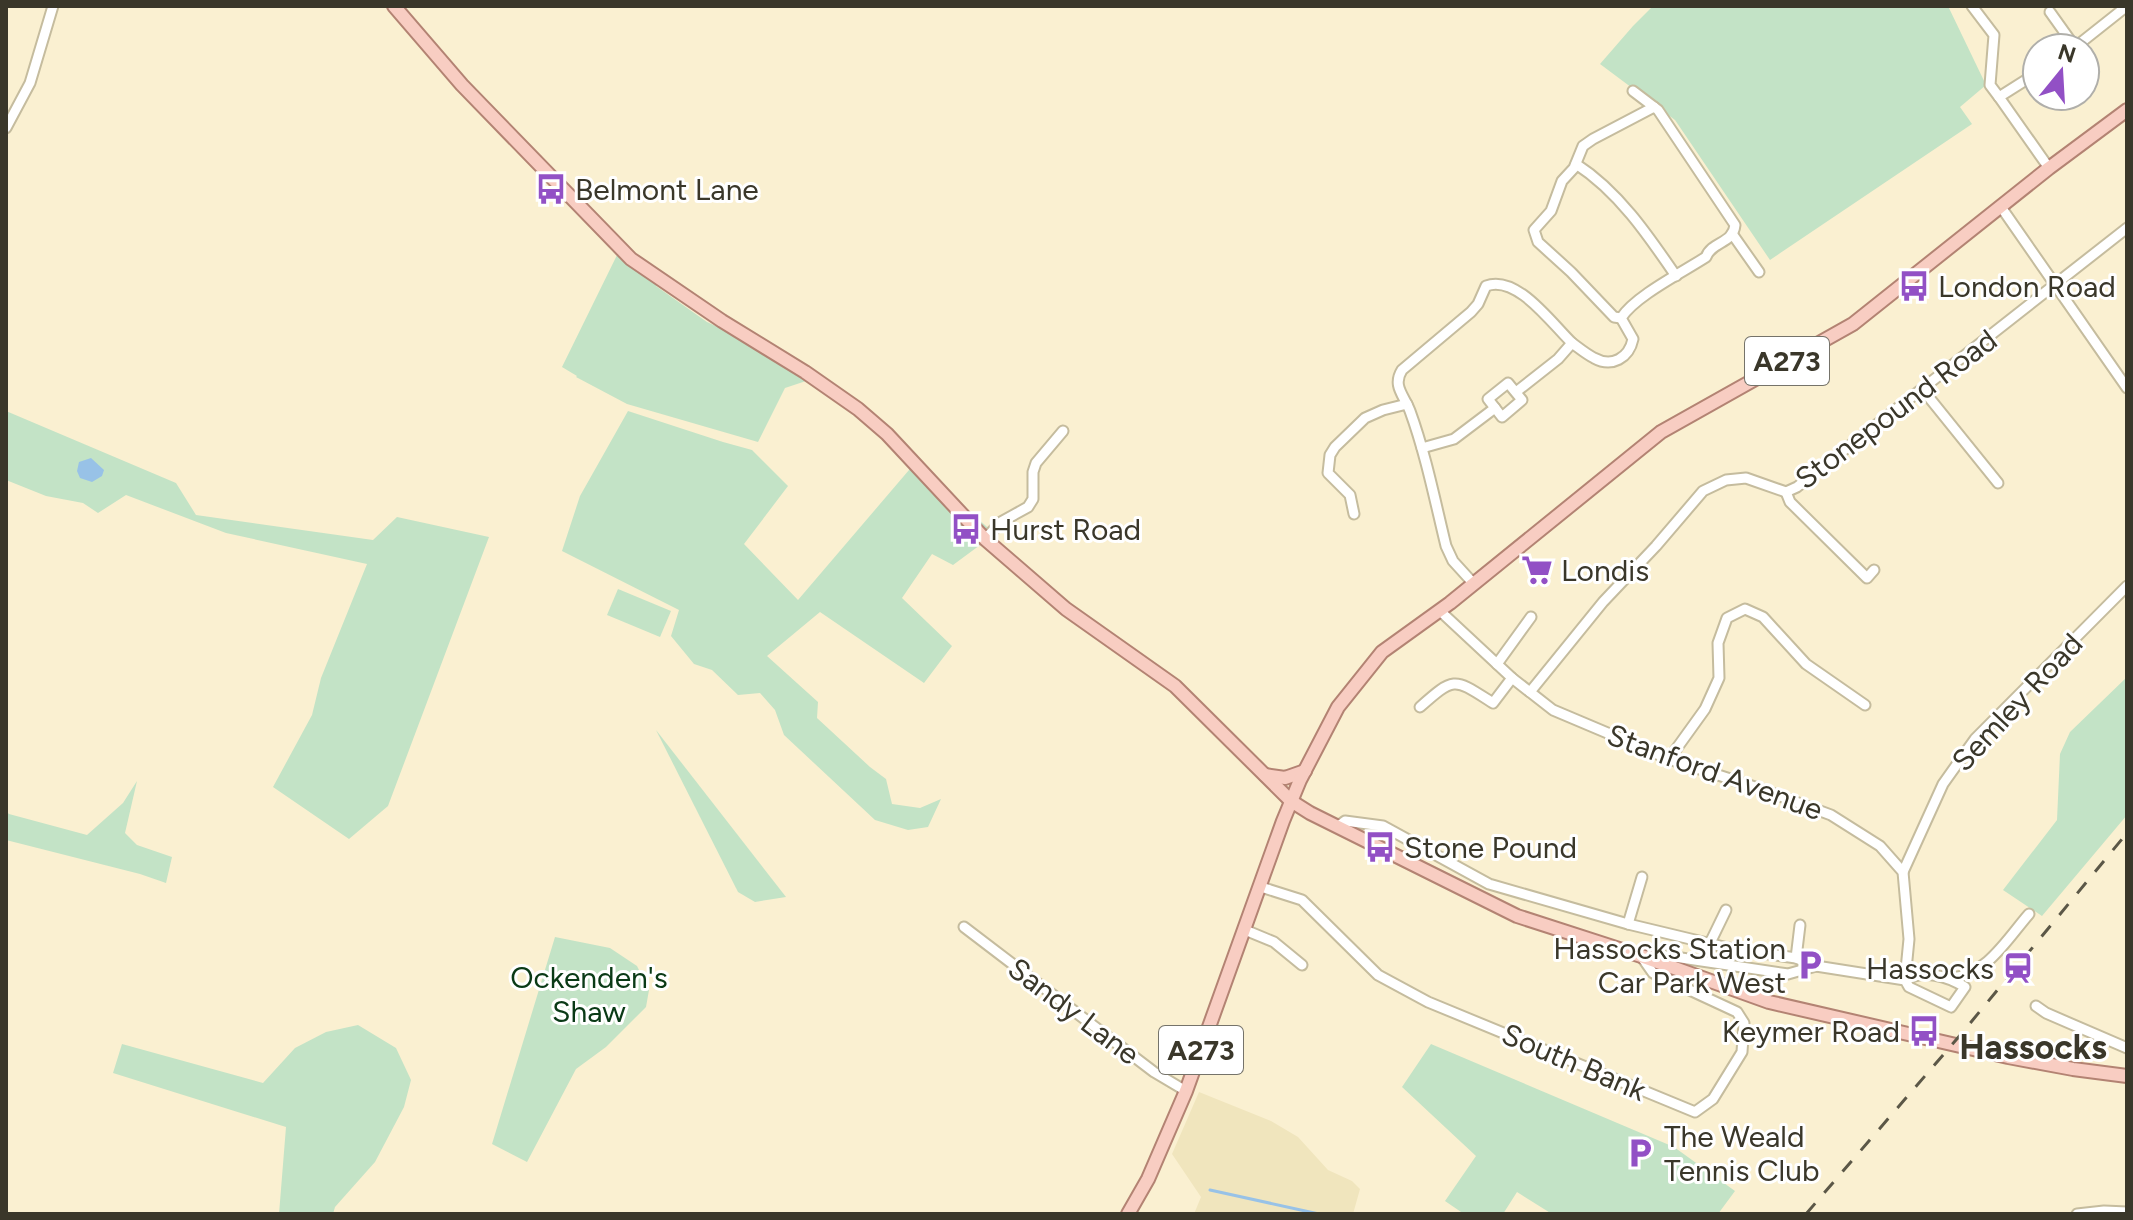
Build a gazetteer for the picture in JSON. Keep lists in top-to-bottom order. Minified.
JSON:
{"streets":{"main road":["A273"],"street":["Stonepound Road","Semley Road","Stanford Avenue","Sandy Lane","South Bank"]},"crossings":[["A273","Stanford Avenue"],["A273","Sandy Lane"],["A273","South Bank"],["Stonepound Road","Stanford Avenue"],["Semley Road","Stanford Avenue"]],"districts":["Hassocks"],"parks":["Ockenden's Shaw"],"places":{"bus stop":["Belmont Lane","London Road","Hurst Road","Stone Pound","Keymer Road"],"supermarket":["Londis"],"parking":["Hassocks Station Car Park West","The Weald Tennis Club"],"station":["Hassocks"]},"north":"top"}
